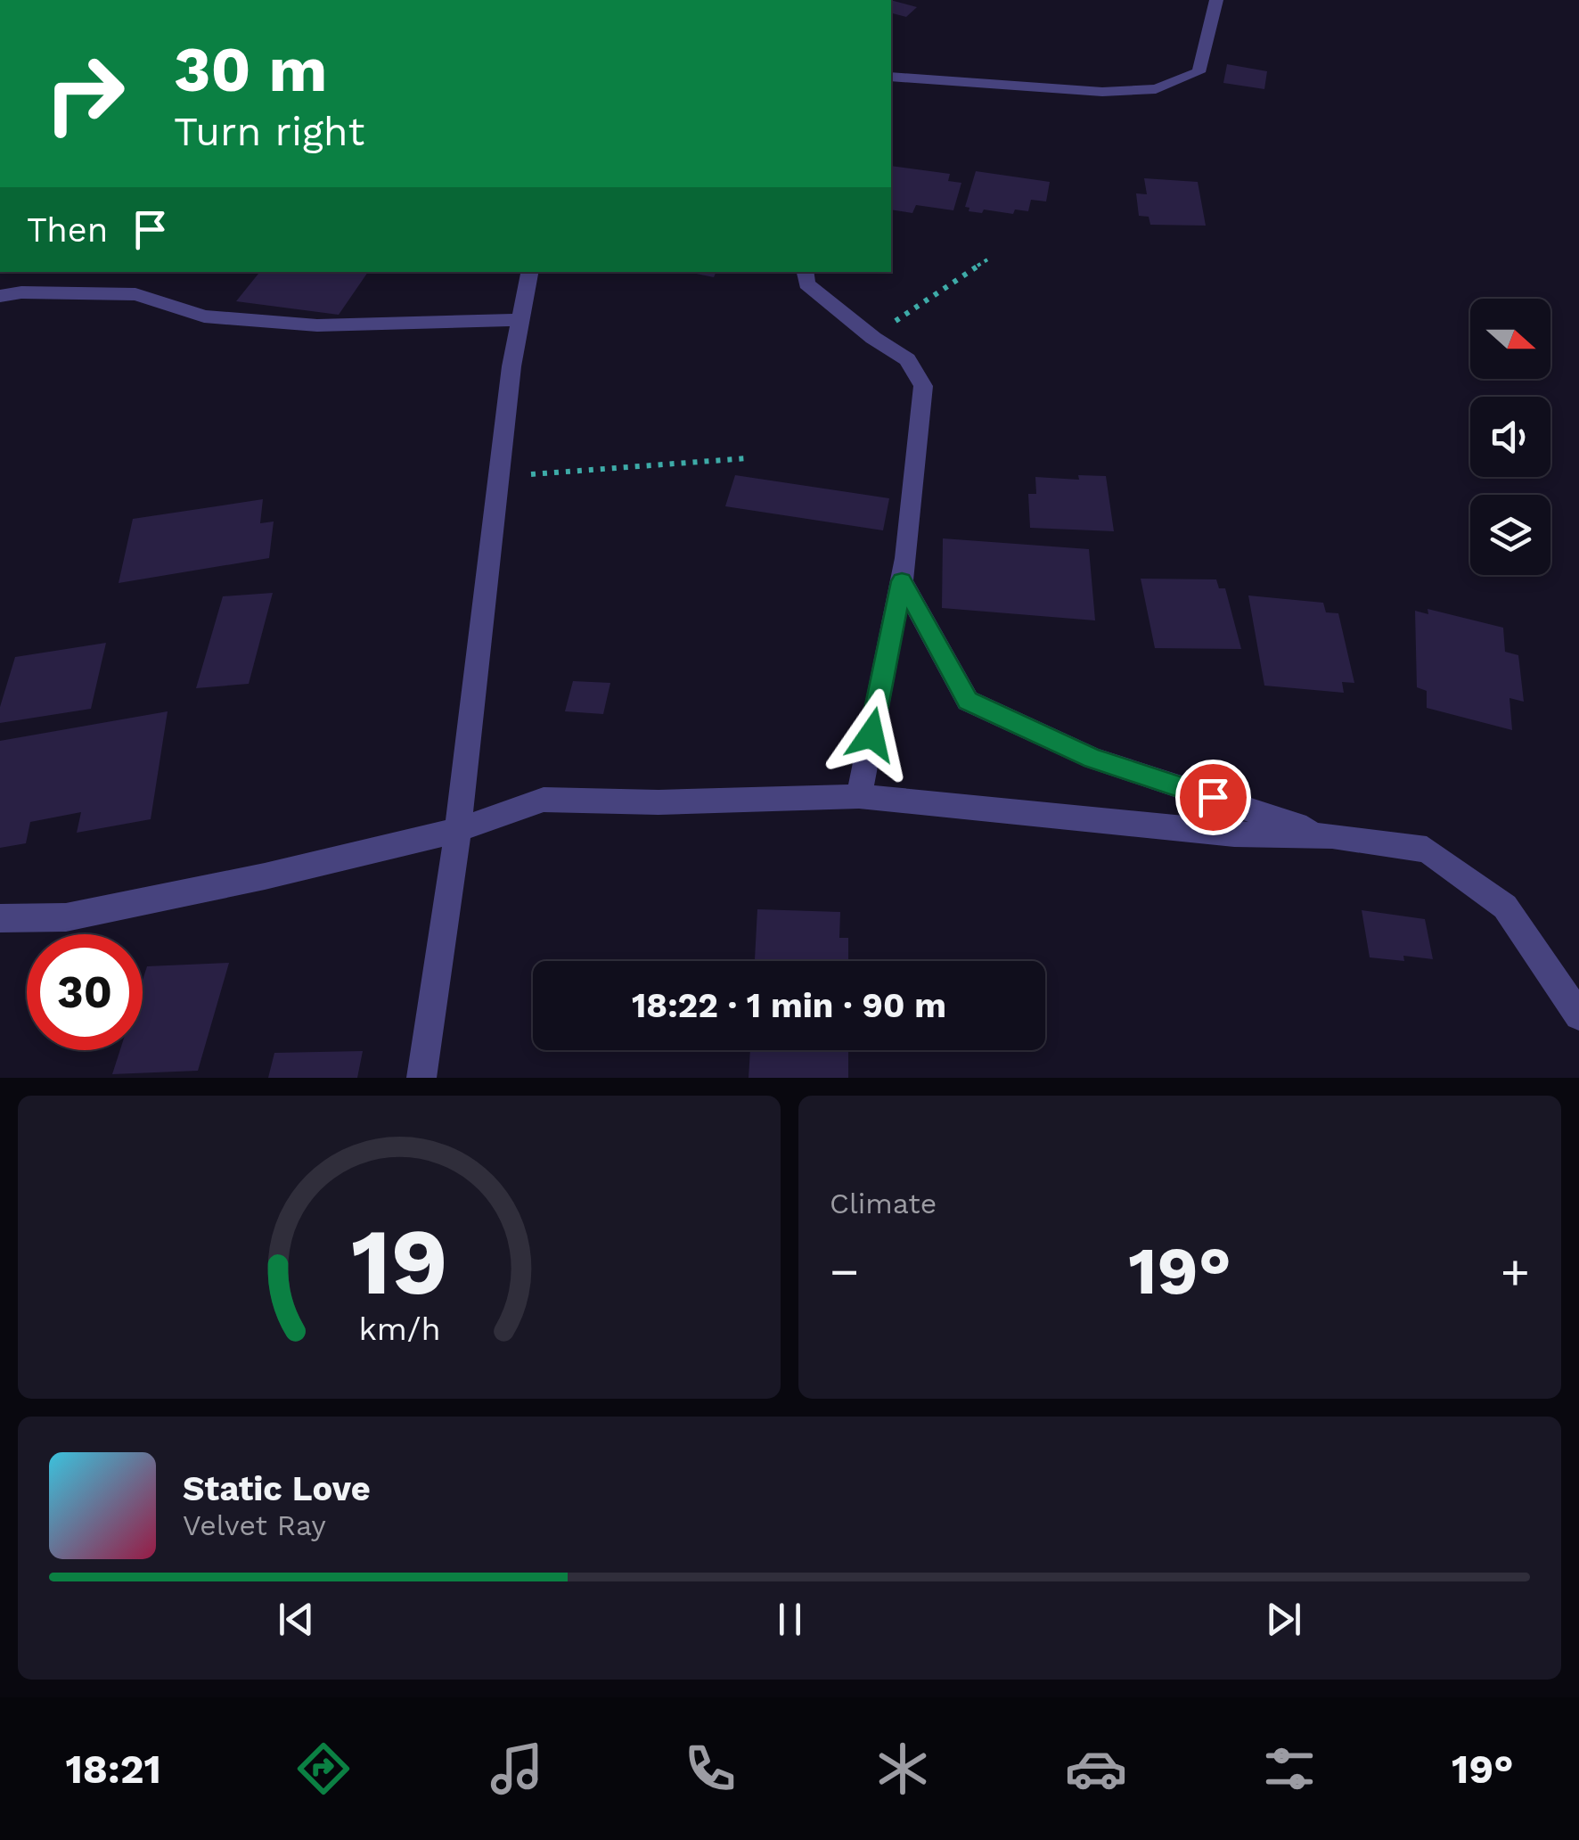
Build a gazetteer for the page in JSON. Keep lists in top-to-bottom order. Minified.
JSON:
{"north":"right","page":{"turn":["30 m","Turn right"],"then":"Then","limit":"30","trip":"18:22 · 1 min · 90 m","tile":"Climate","heat":["−","19°","+"],"song":["Static Love","Velvet Ray"],"tabs":["18:21","19°"],"gauge":["19","km/h"]}}
